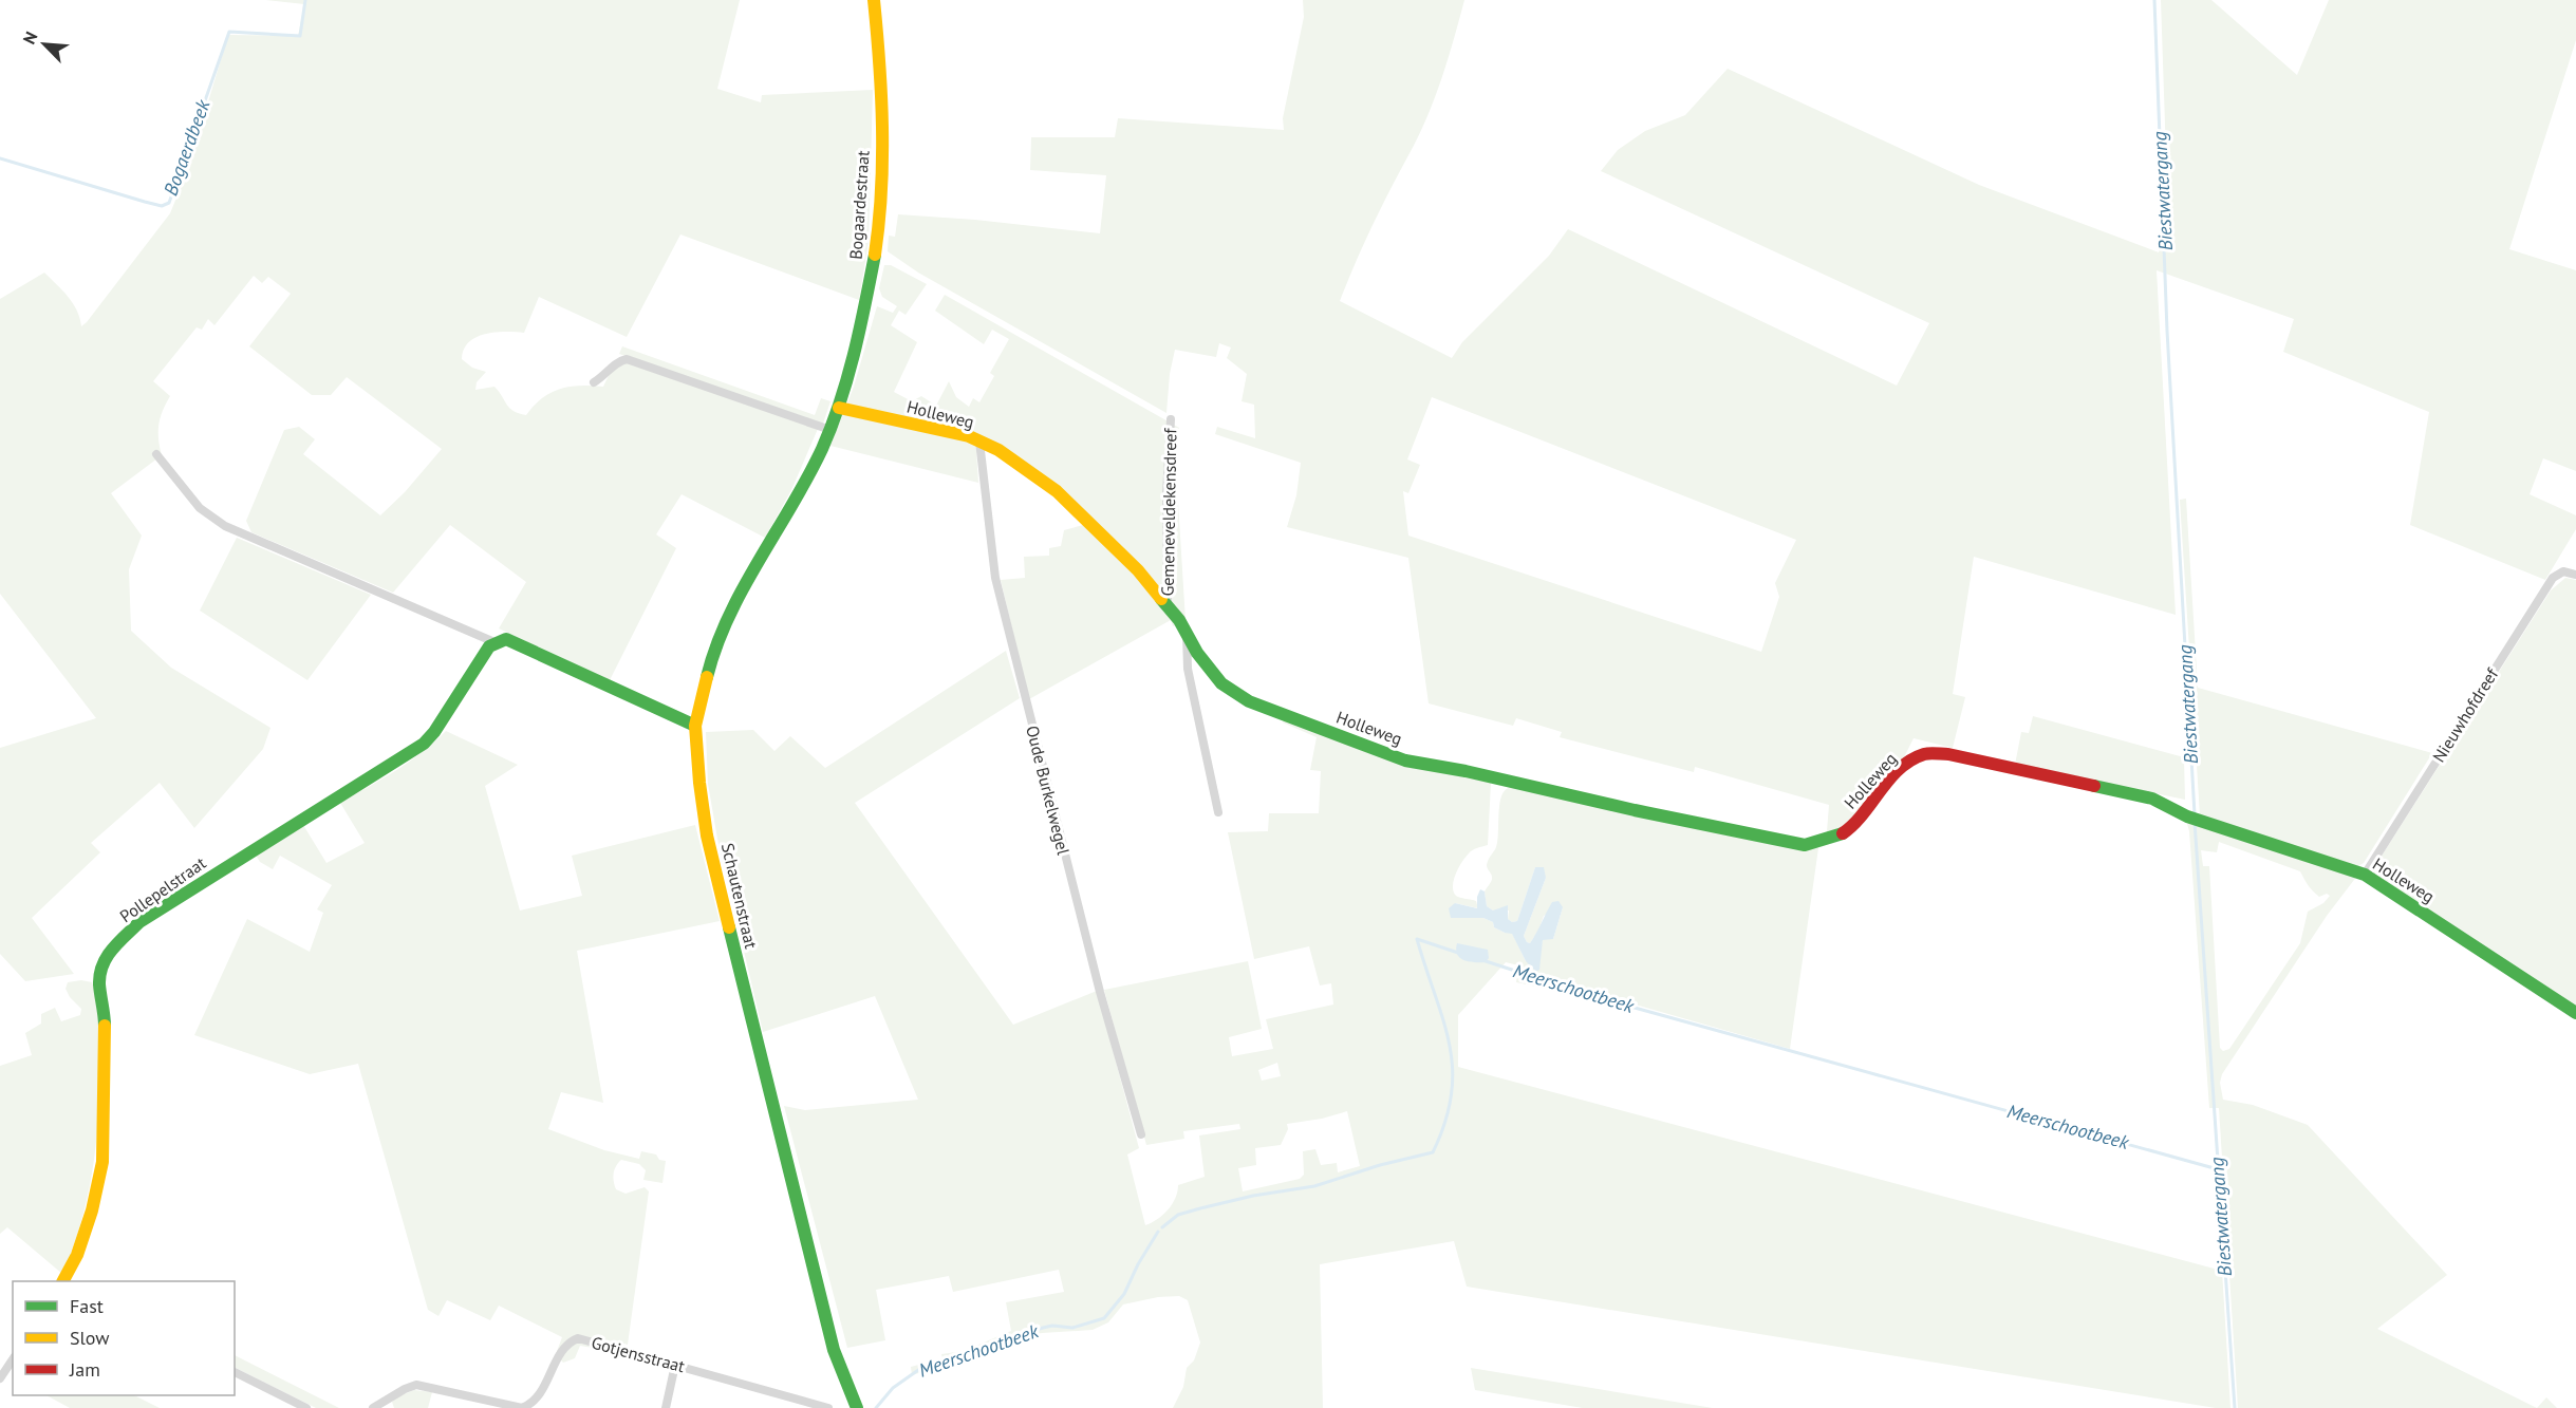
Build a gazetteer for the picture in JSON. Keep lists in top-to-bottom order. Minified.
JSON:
{"streets":{"street":["Bogaardestraat","Holleweg","Gemeneveldekensdreef","Nieuwhofdreef","Oude Burkelwegel","Pollepelstraat","Schautenstraat","Gotjensstraat"]},"crossings":[["Bogaardestraat","Holleweg"],["Bogaardestraat","Schautenstraat"],["Holleweg","Gemeneveldekensdreef"],["Holleweg","Nieuwhofdreef"],["Holleweg","Oude Burkelwegel"],["Holleweg","Schautenstraat"]],"water":["Bogaerdbeek","Biestwatergang","Meerschootbeek"],"legend":["Fast","Slow","Jam"],"north":"top left"}
